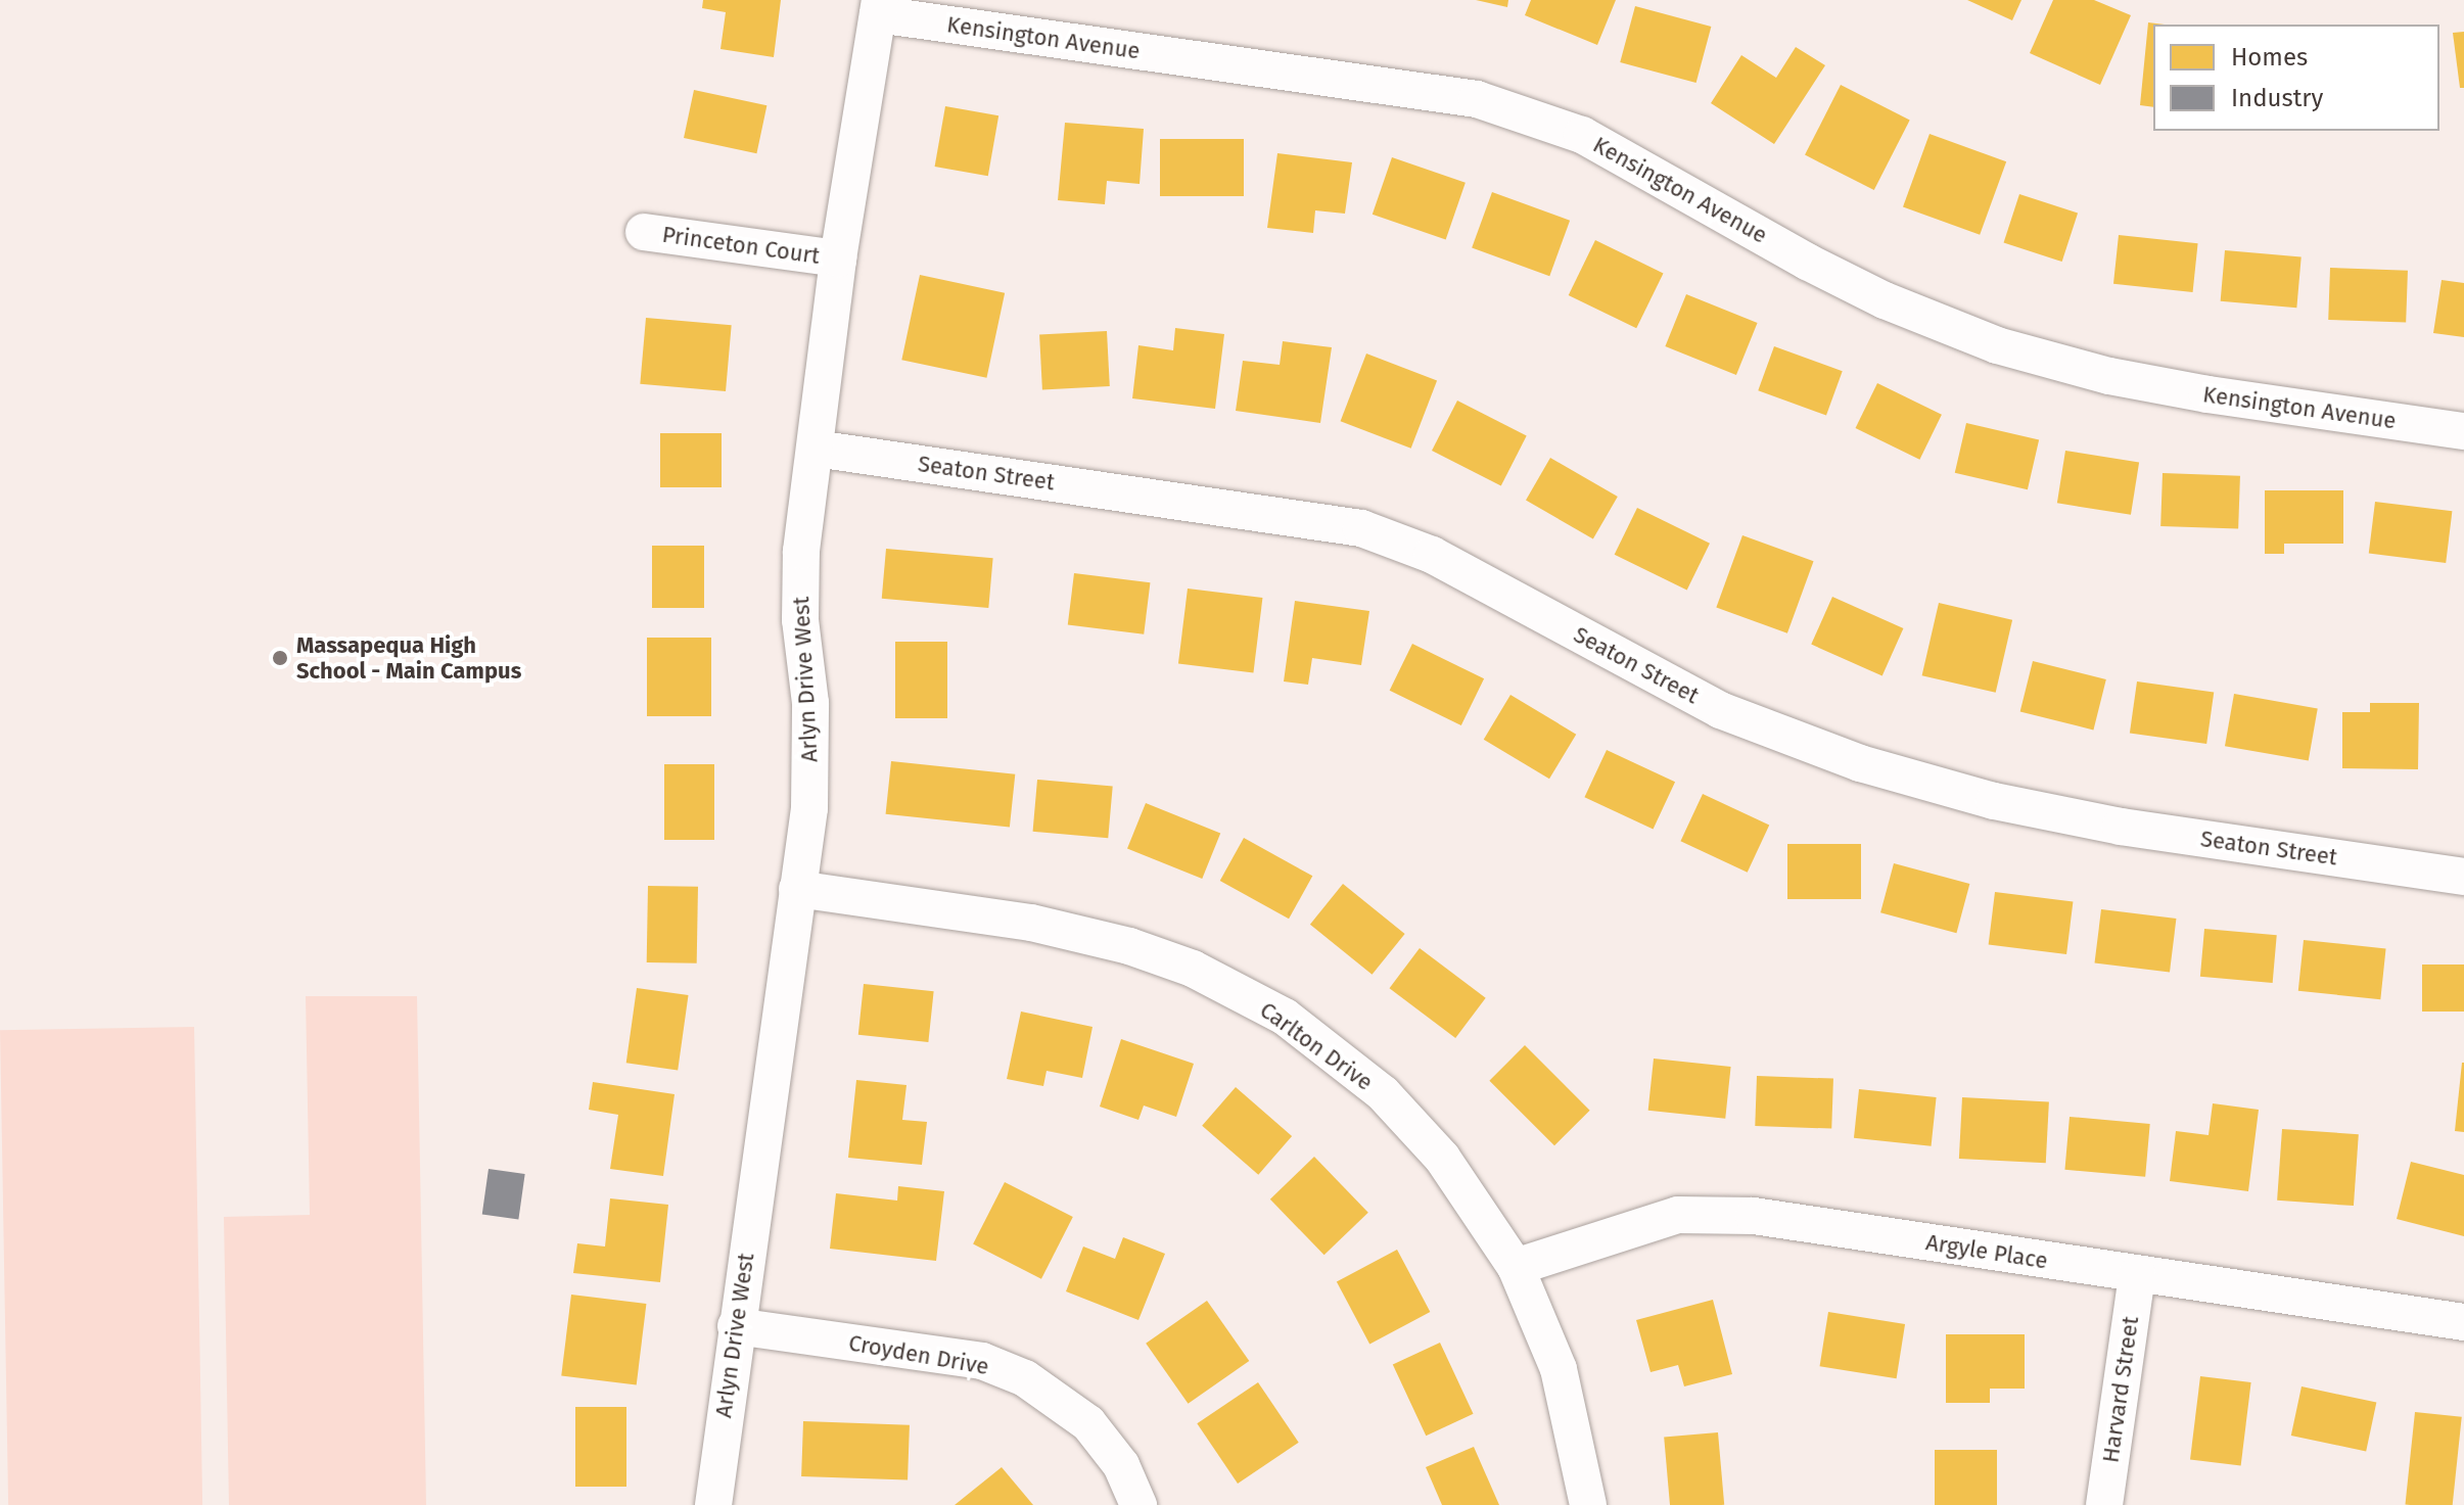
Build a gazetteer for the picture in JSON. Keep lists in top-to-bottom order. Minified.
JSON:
{"streets":{"street":["Kensington Avenue","Princeton Court","Seaton Street","Arlyn Drive West","Carlton Drive","Argyle Place","Croyden Drive","Harvard Street"]},"crossings":[["Kensington Avenue","Arlyn Drive West"],["Princeton Court","Arlyn Drive West"],["Seaton Street","Arlyn Drive West"],["Arlyn Drive West","Carlton Drive"],["Arlyn Drive West","Croyden Drive"],["Carlton Drive","Argyle Place"],["Argyle Place","Harvard Street"]],"places":["Massapequa High School - Main Campus"],"legend":["Homes","Industry"]}
